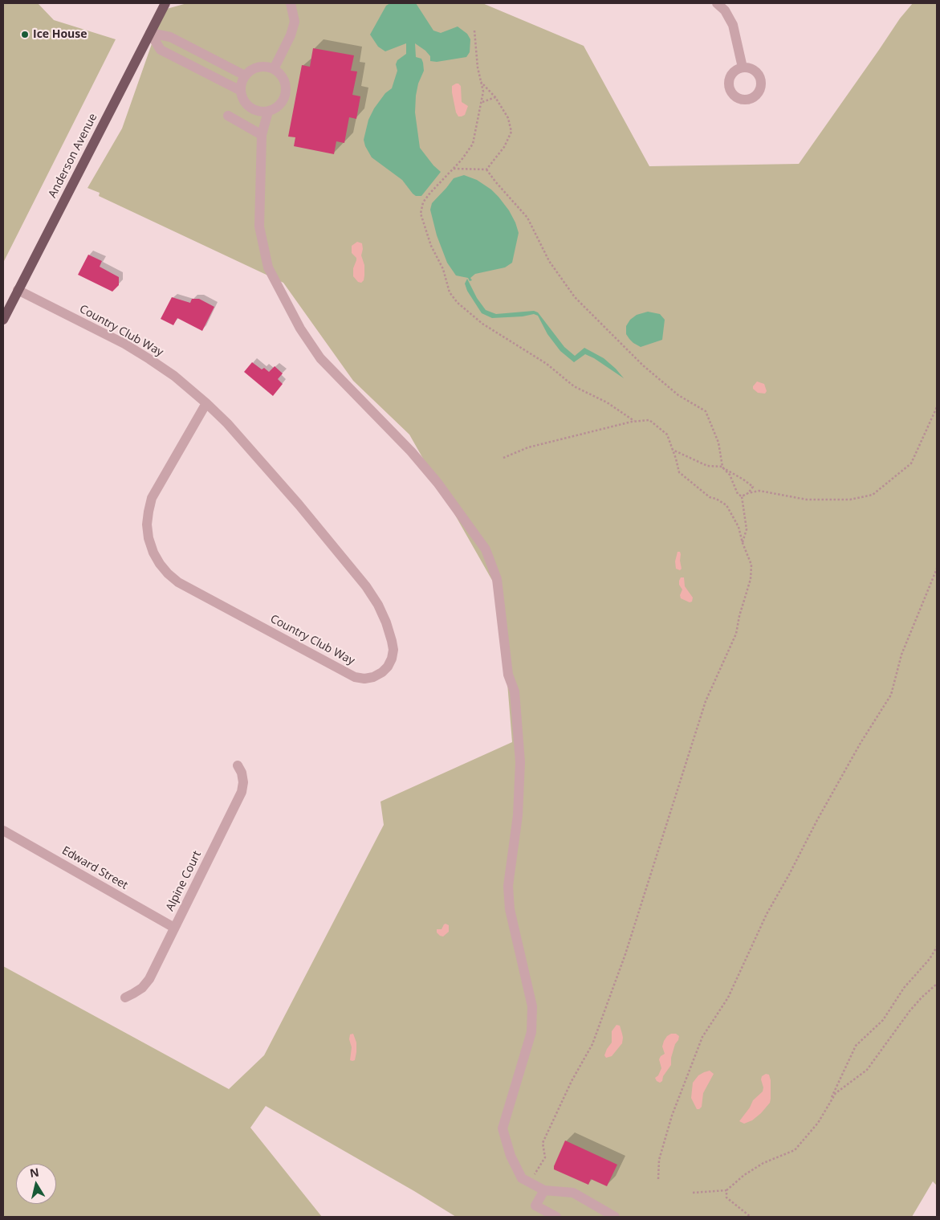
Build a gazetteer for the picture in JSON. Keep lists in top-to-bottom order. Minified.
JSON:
{"streets":{"main road":["Anderson Avenue"],"street":["Country Club Way","Edward Street","Alpine Court"]},"crossings":[["Anderson Avenue","Country Club Way"],["Edward Street","Alpine Court"]],"places":["Ice House"],"north":"top"}
